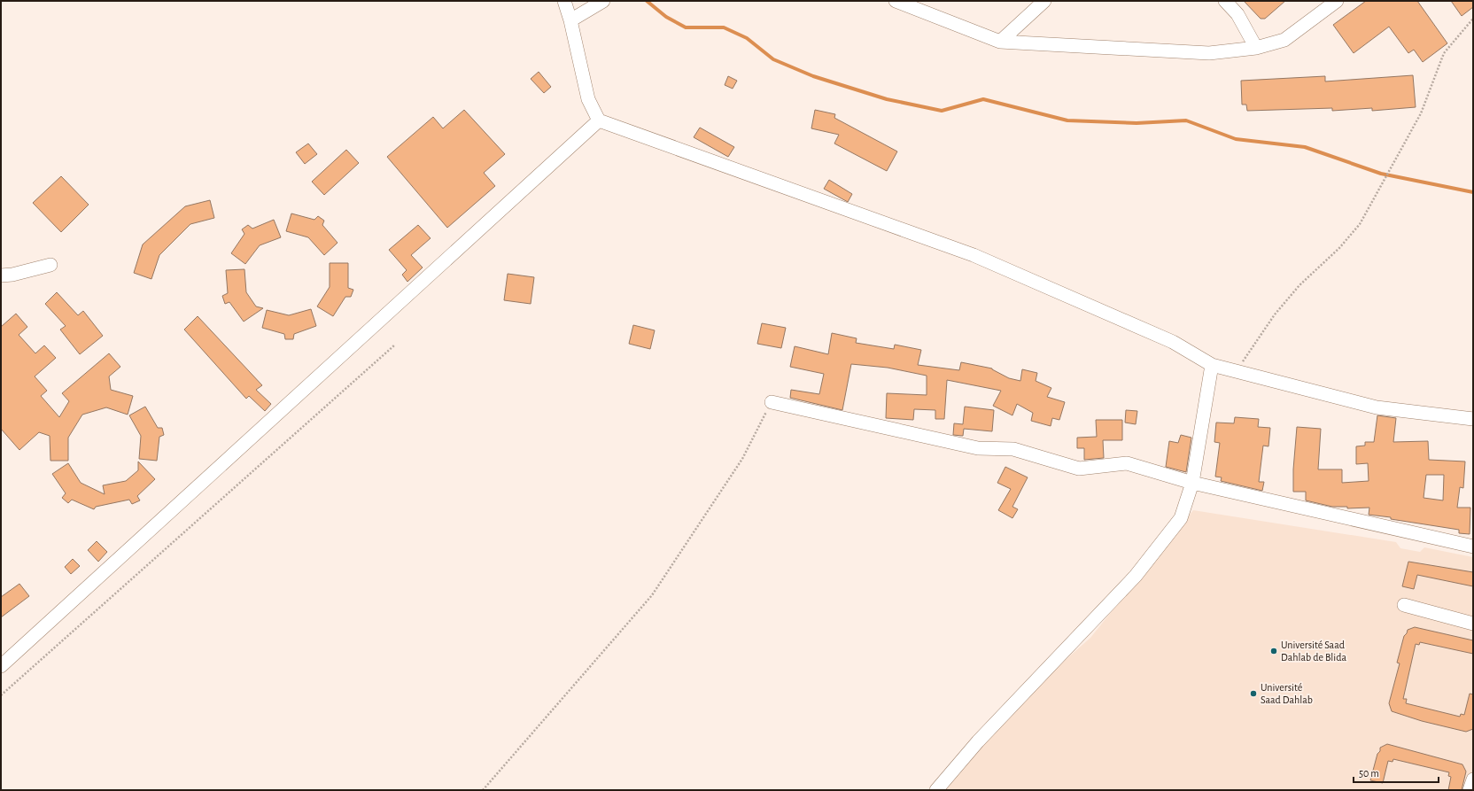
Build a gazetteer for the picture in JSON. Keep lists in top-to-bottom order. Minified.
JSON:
{"places":["Université Saad Dahlab de Blida","Université Saad Dahlab"],"scale_bar":"50 m"}
